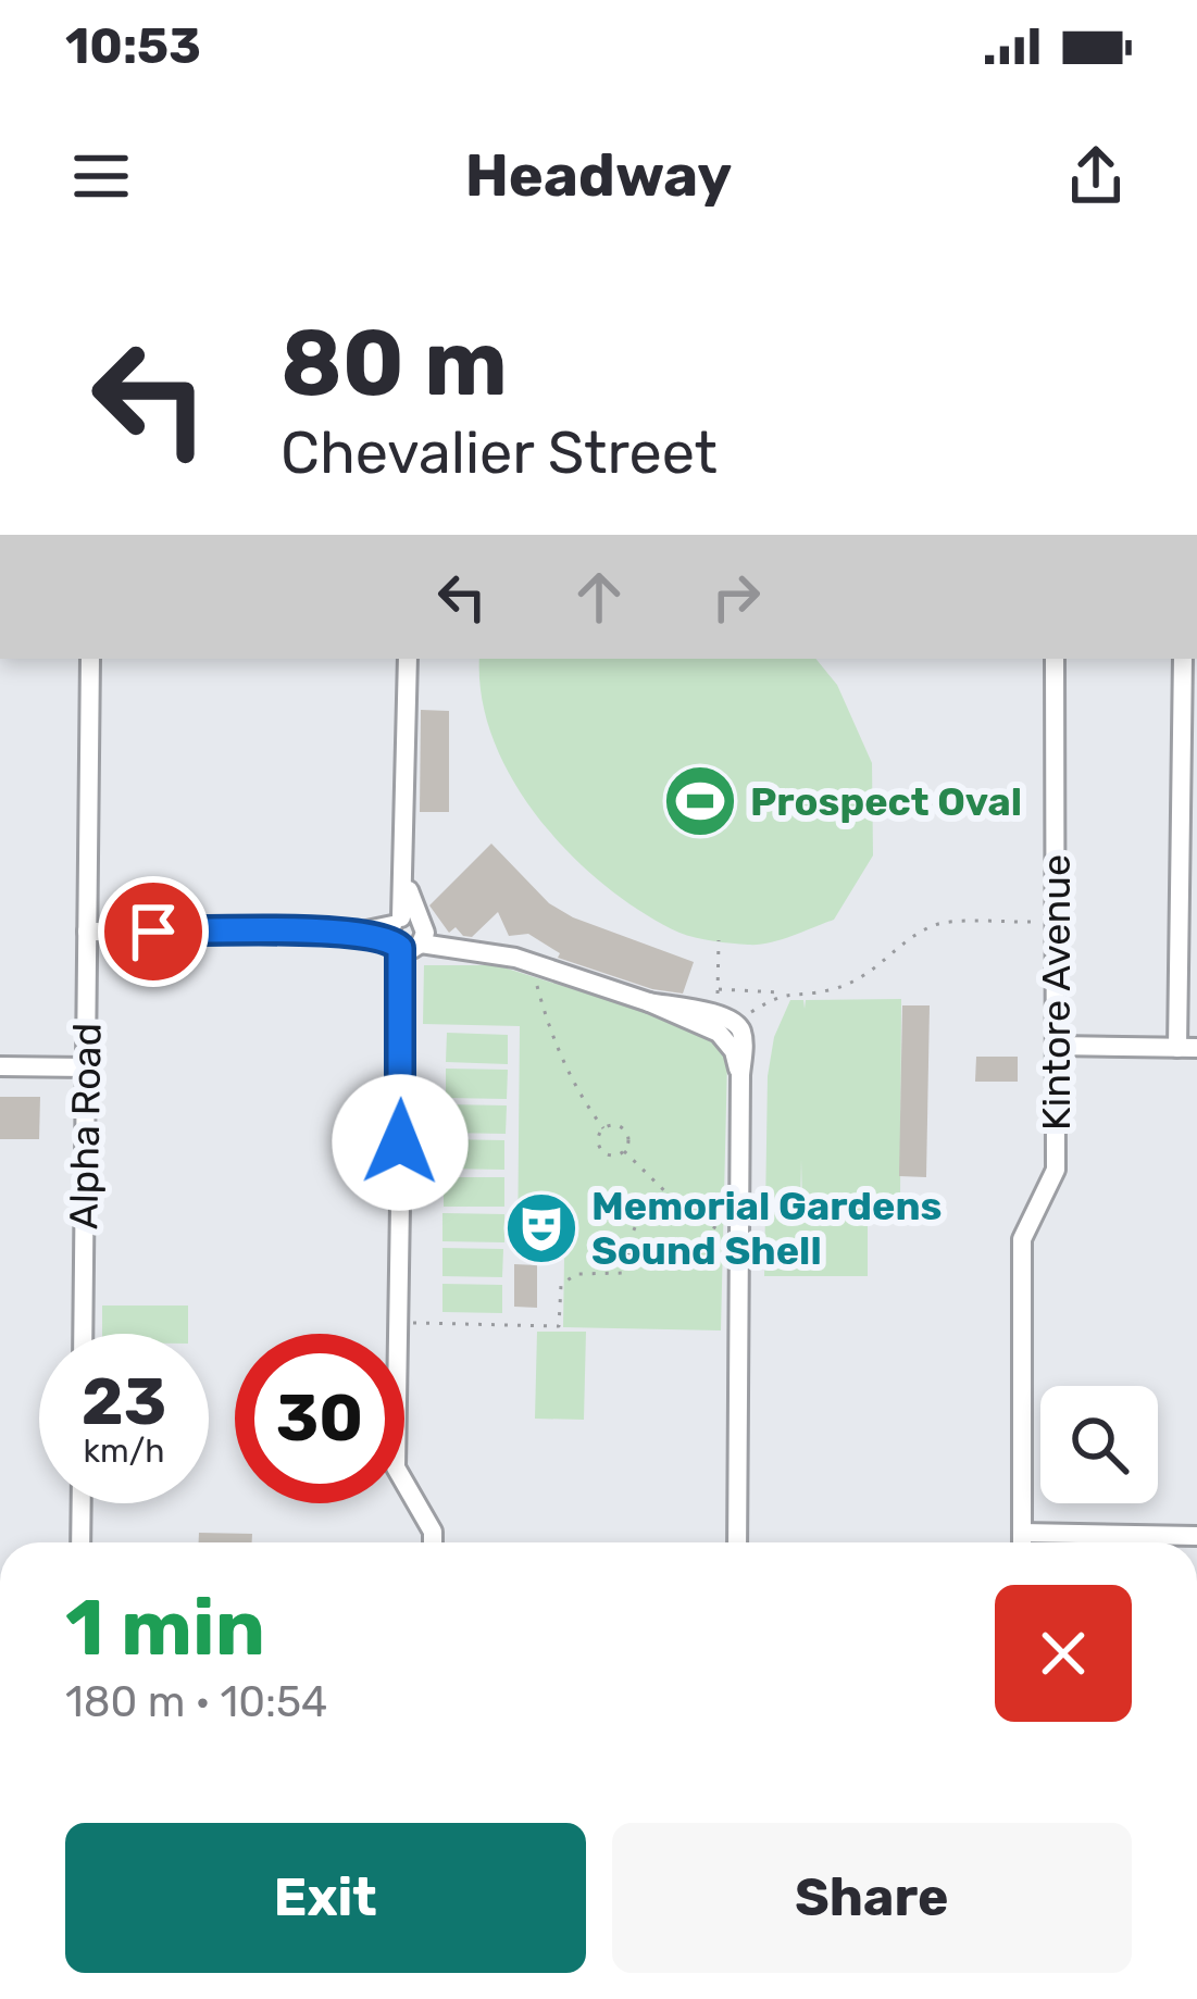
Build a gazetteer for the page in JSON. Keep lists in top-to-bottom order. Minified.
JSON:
{"streets":{"street":["Kintore Avenue","Alpha Road"]},"places":{"sports":["Prospect Oval"],"theatre":["Memorial Gardens Sound Shell"]},"page":{"status":"10:53","header":"Headway","turn":["80 m","Chevalier Street"],"speed":"23 km/h","limit":"30","heading":["1 min","180 m · 10:54"],"buttons":["Exit","Share"]}}
